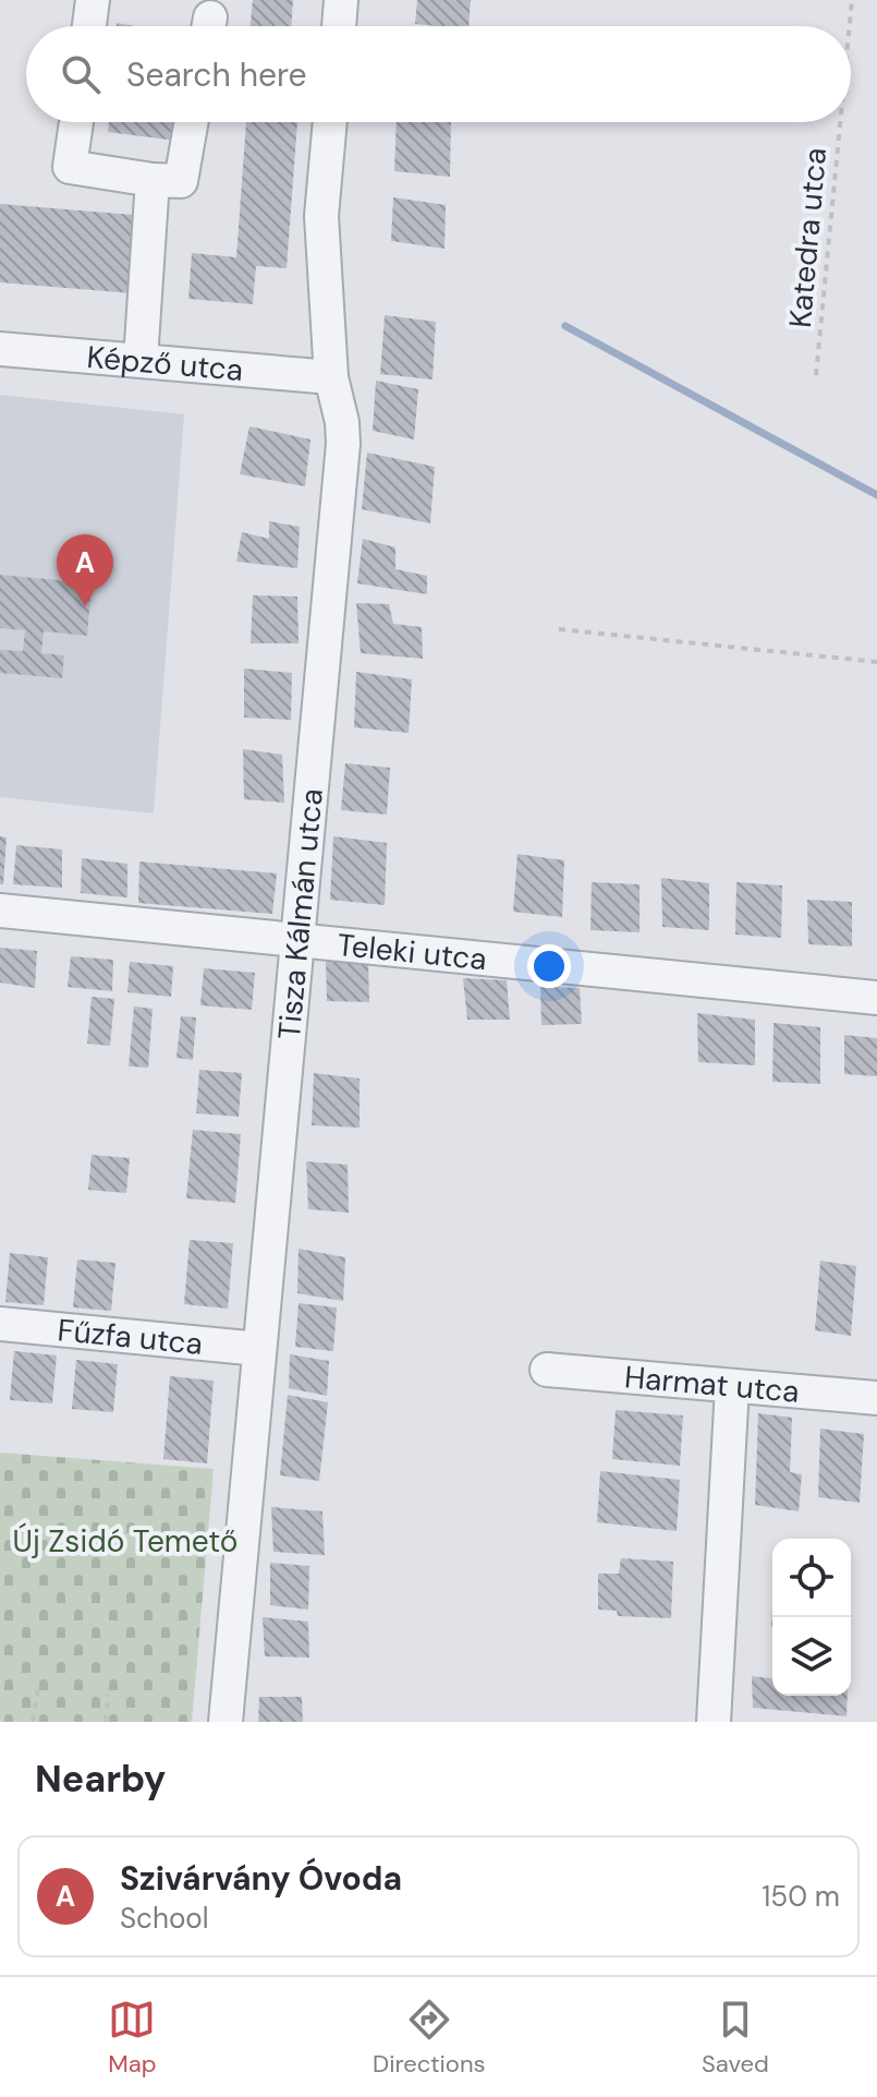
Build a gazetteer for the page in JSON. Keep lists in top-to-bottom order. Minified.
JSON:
{"streets":{"street":["Képző utca","Tisza Kálmán utca","Teleki utca","Fűzfa utca","Harmat utca"],"path":["Katedra utca"]},"crossings":[["Képző utca","Tisza Kálmán utca"],["Tisza Kálmán utca","Teleki utca"],["Tisza Kálmán utca","Fűzfa utca"]],"parks":["Új Zsidó Temető"],"page":{"search":"Search here","pins":"A","heading":"Nearby","list":[{"mark":"A","name":"Szivárvány Óvoda","note":"School","value":"150 m"}],"nav":["Map","Directions","Saved"]}}
